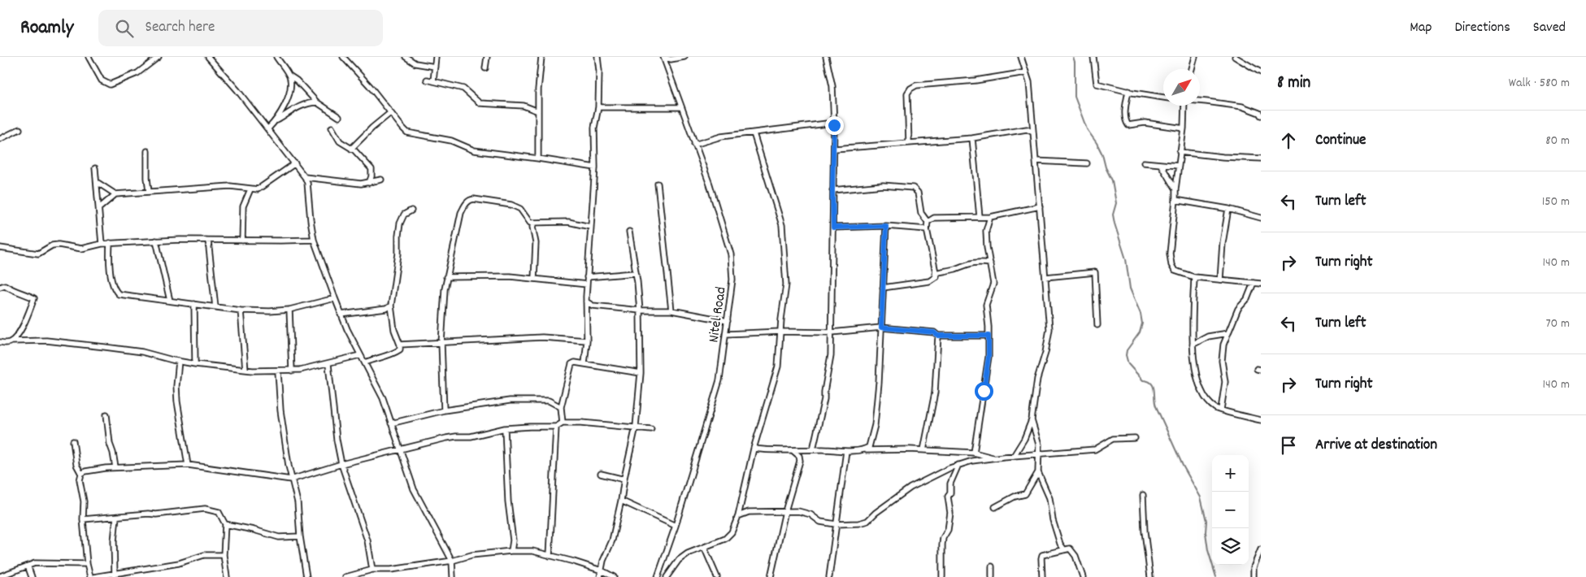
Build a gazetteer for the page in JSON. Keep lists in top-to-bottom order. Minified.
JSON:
{"streets":{"street":["Nitel Road"]},"north":"top right","page":{"header":"Roamly","search":"Search here","nav":["Map","Directions","Saved"],"heading":["8 min","Walk · 580 m"],"list":[["Continue","80 m"],["Turn left","150 m"],["Turn right","140 m"],["Turn left","70 m"],["Turn right","140 m"],"Arrive at destination"],"map_buttons":["+","−"]}}
